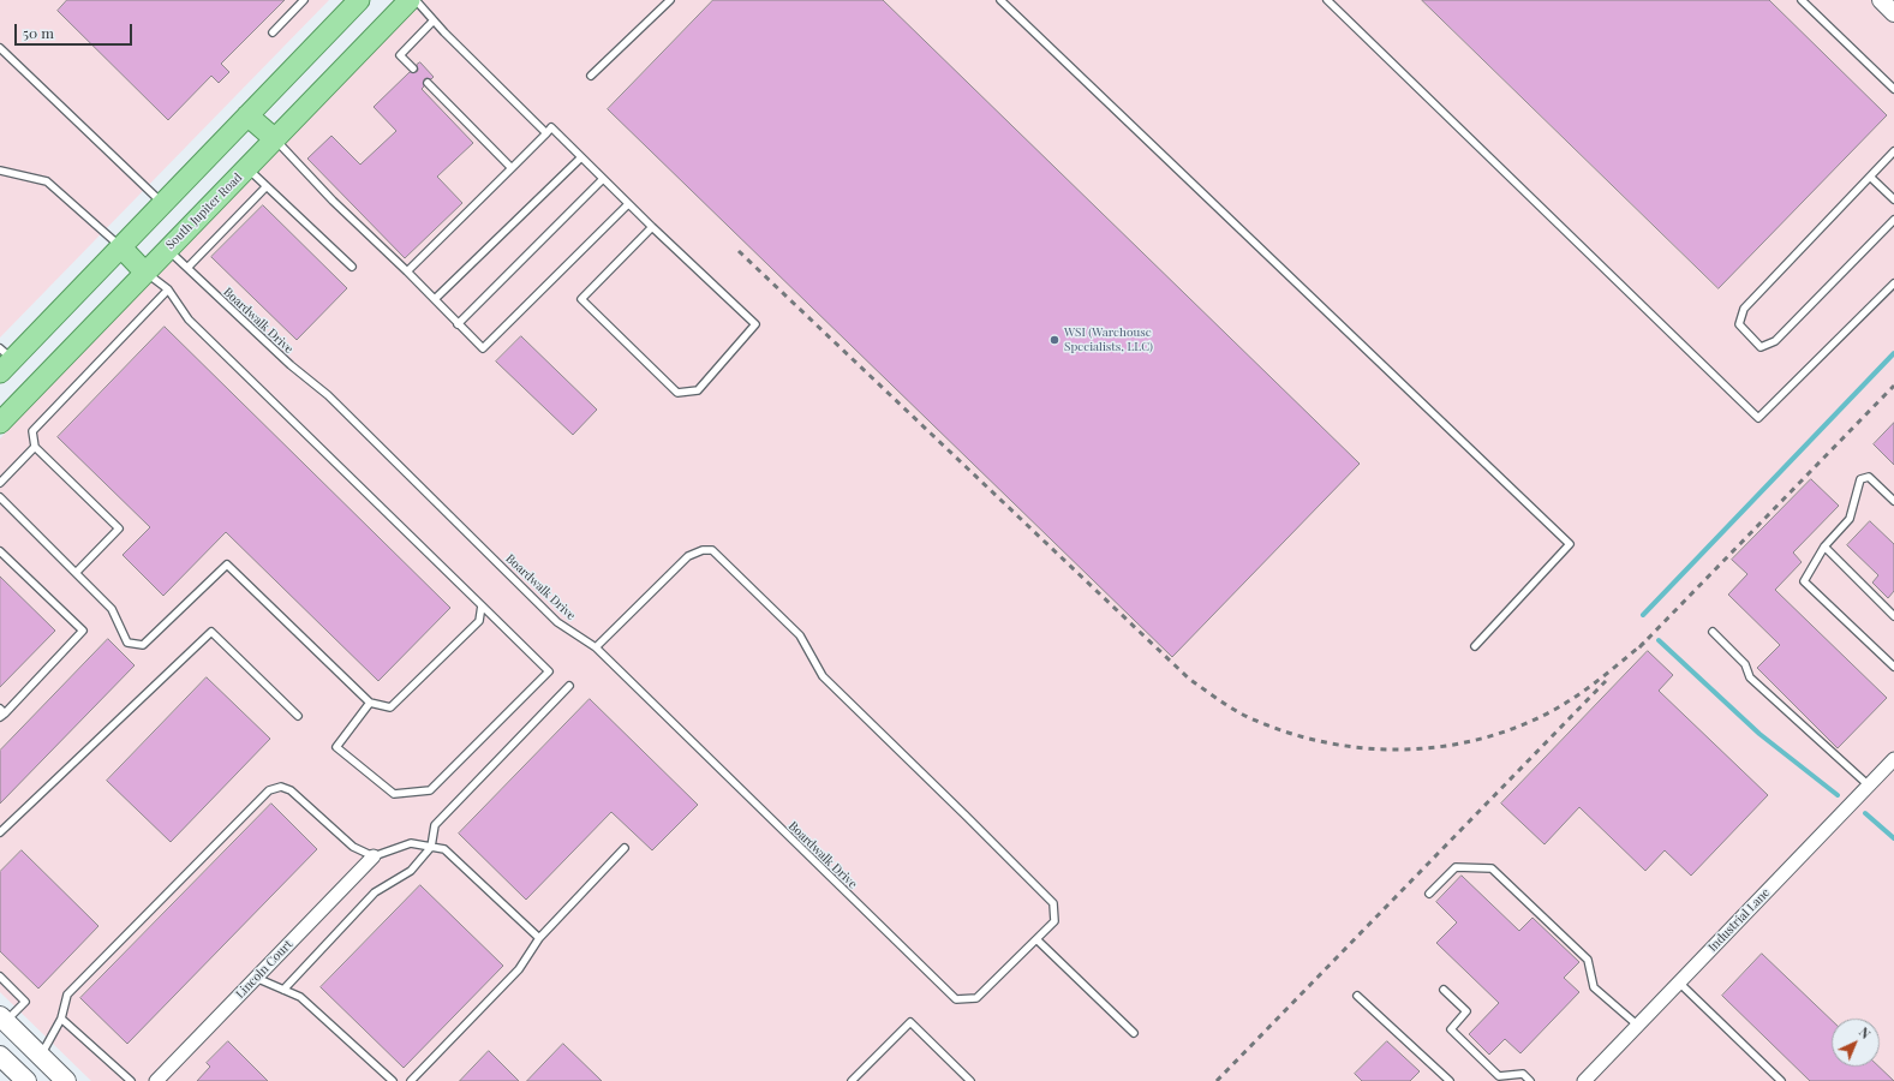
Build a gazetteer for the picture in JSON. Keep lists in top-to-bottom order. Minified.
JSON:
{"streets":{"main road":["South Jupiter Road"],"street":["Industrial Lane","Lincoln Court"],"lane":["Boardwalk Drive"]},"crossings":[["South Jupiter Road","Boardwalk Drive"]],"places":["WSI (Warehouse Specialists, LLC)"],"scale_bar":"50 m","north":"top right"}
